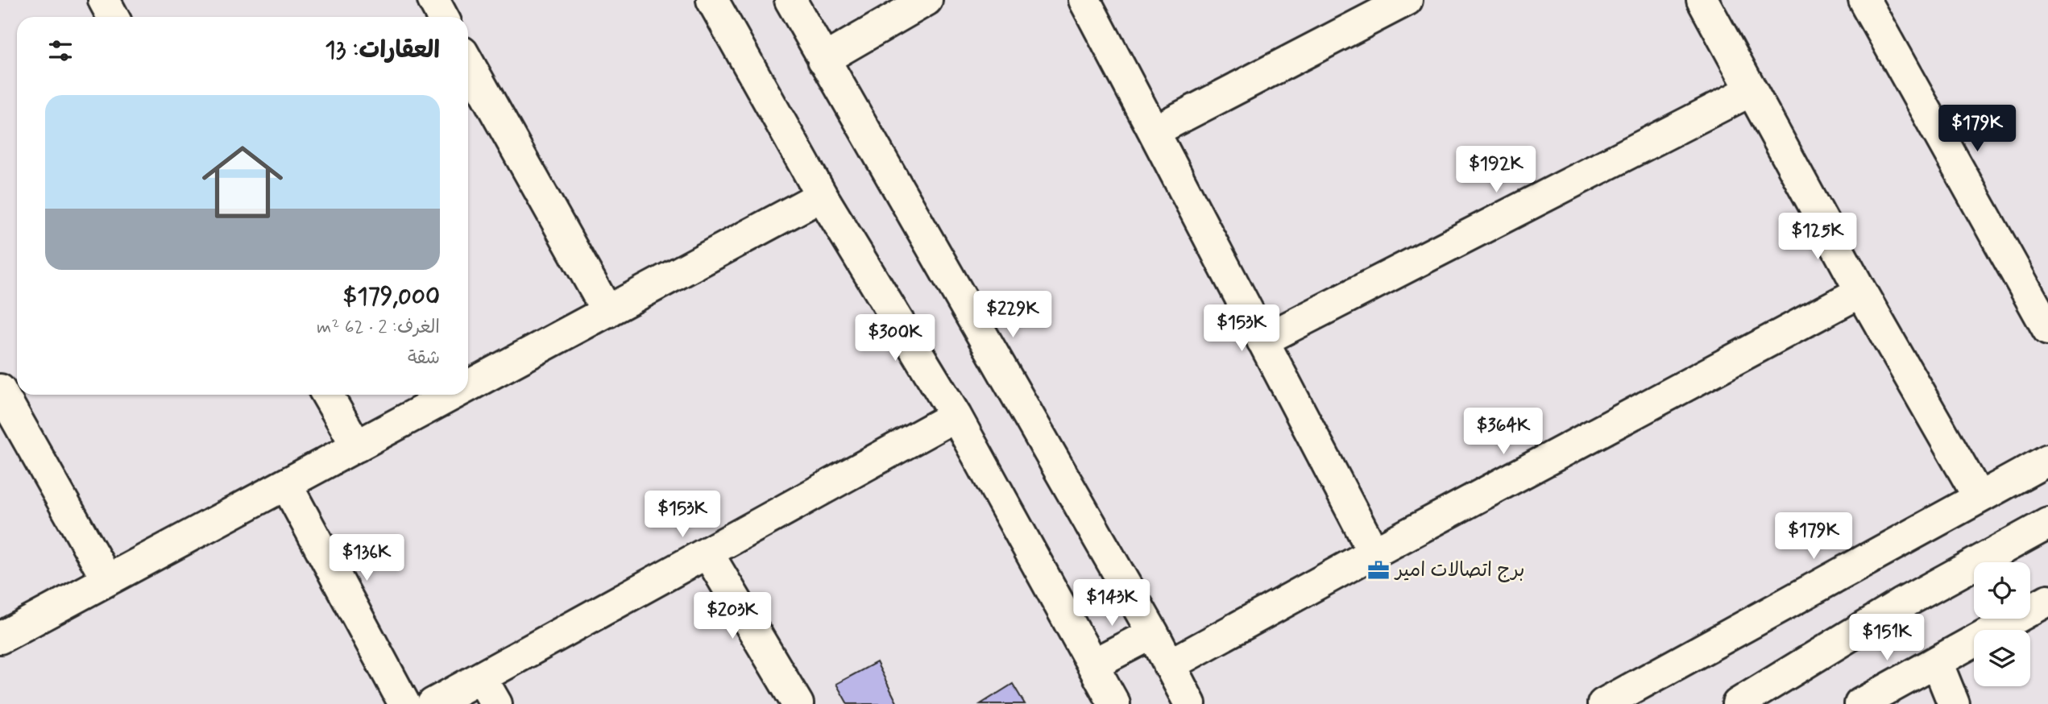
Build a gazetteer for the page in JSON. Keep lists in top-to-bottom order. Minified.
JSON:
{"places":{"office":["برج اتصالات امير"]},"page":{"heading":"العقارات: 13","list":[{"name":"$179,000","note":"الغرف: 2 · 62 m² · شقة"}],"price":["$179K","$192K","$125K","$229K","$153K","$300K","$364K","$153K","$179K","$136K","$143K","$203K","$151K"]}}
